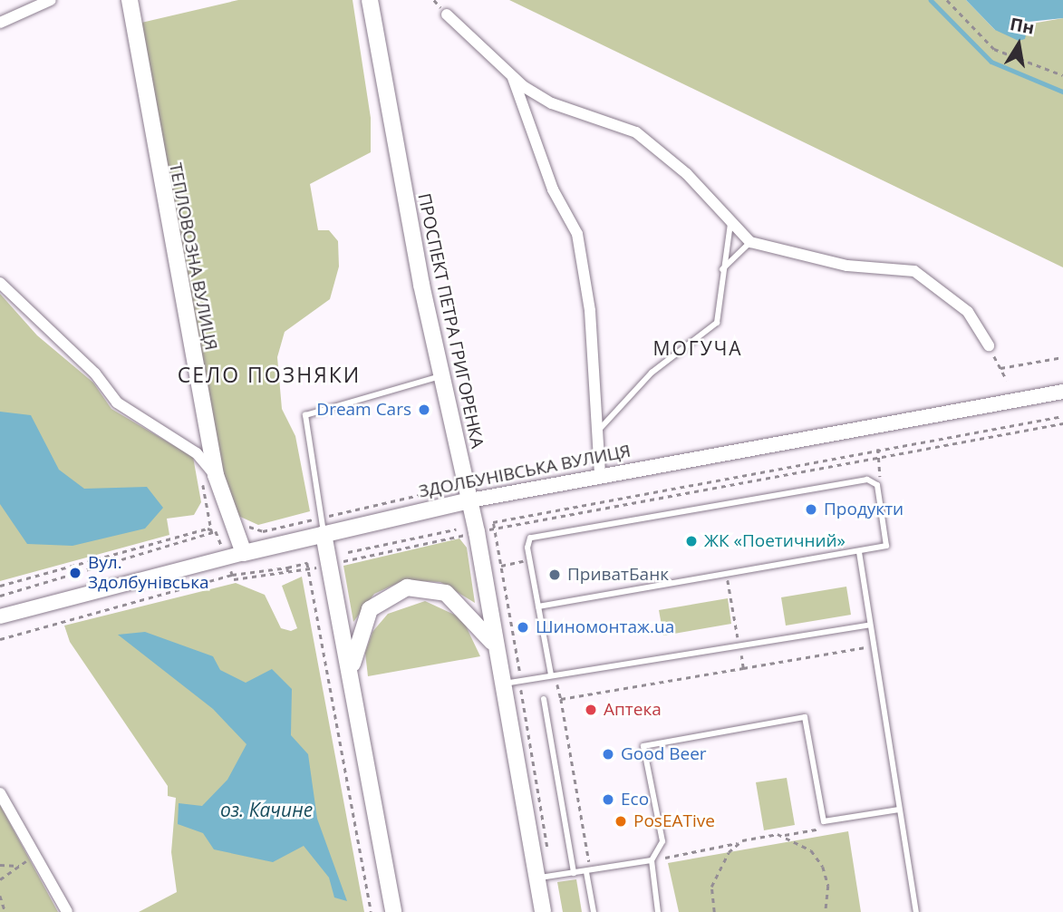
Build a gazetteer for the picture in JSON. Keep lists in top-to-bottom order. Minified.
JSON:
{"streets":{"main road":["ТЕПЛОВОЗНА ВУЛИЦЯ","ПРОСПЕКТ ПЕТРА ГРИГОРЕНКА","ЗДОЛБУНІВСЬКА ВУЛИЦЯ"]},"crossings":[["ТЕПЛОВОЗНА ВУЛИЦЯ","ЗДОЛБУНІВСЬКА ВУЛИЦЯ"],["ПРОСПЕКТ ПЕТРА ГРИГОРЕНКА","ЗДОЛБУНІВСЬКА ВУЛИЦЯ"]],"districts":["МОГУЧА","СЕЛО ПОЗНЯКИ"],"water":["оз. Качине"],"places":["Dream Cars","Продукти","ЖК «Поетичний»","Вул. Здолбунівська","ПриватБанк","Шиномонтаж.ua","Аптека","Good Beer","Eco","PosEATive"],"north":"top"}
